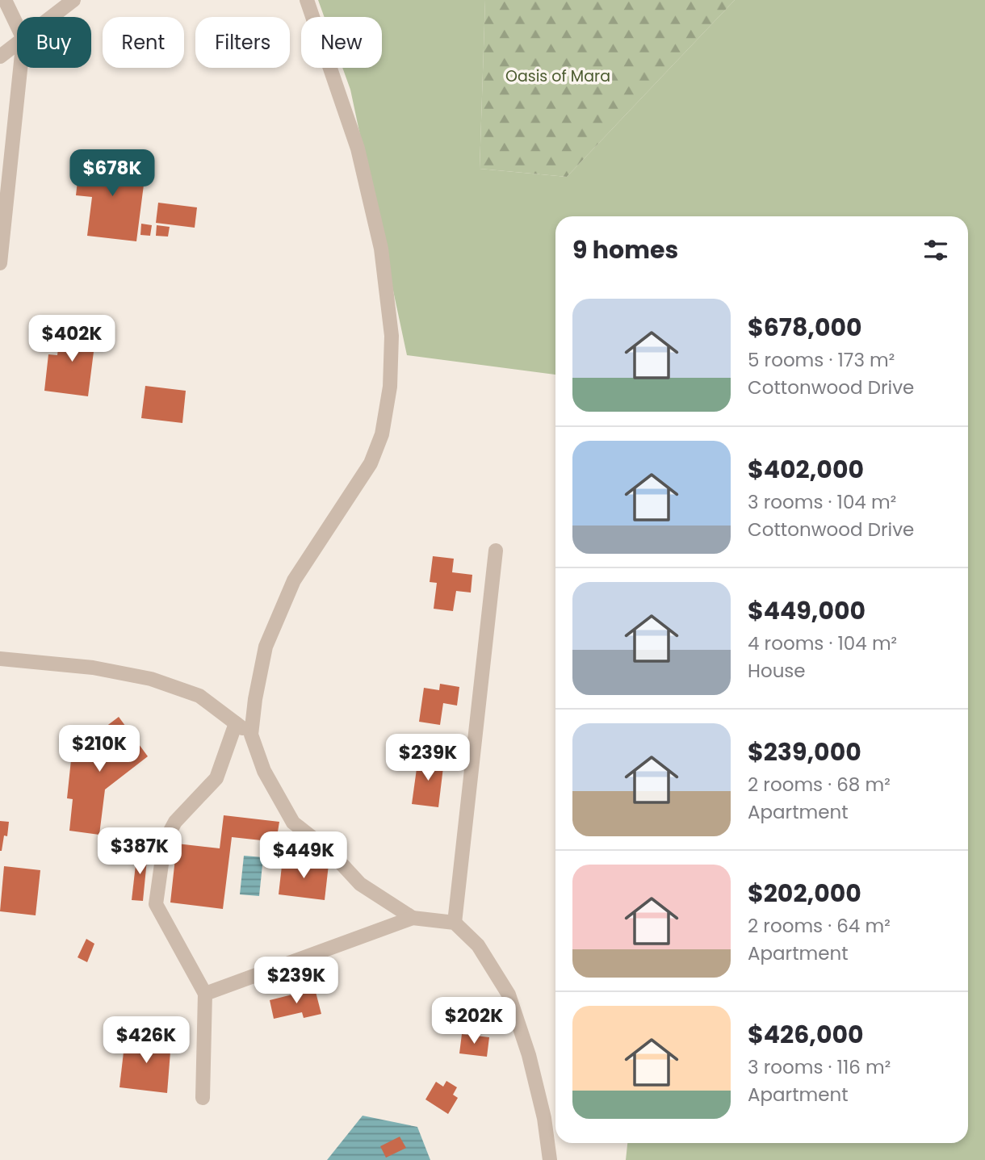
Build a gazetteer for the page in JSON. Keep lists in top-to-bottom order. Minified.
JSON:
{"parks":["Oasis of Mara"],"page":{"chip":["Buy","Rent","Filters","New"],"price":["$678K","$402K","$210K","$239K","$387K","$449K","$239K","$202K","$426K"],"heading":"9 homes","list":[{"name":"$678,000","note":"5 rooms · 173 m² · Cottonwood Drive"},{"name":"$402,000","note":"3 rooms · 104 m² · Cottonwood Drive"},{"name":"$449,000","note":"4 rooms · 104 m² · House"},{"name":"$239,000","note":"2 rooms · 68 m² · Apartment"},{"name":"$202,000","note":"2 rooms · 64 m² · Apartment"},{"name":"$426,000","note":"3 rooms · 116 m² · Apartment"}]}}
